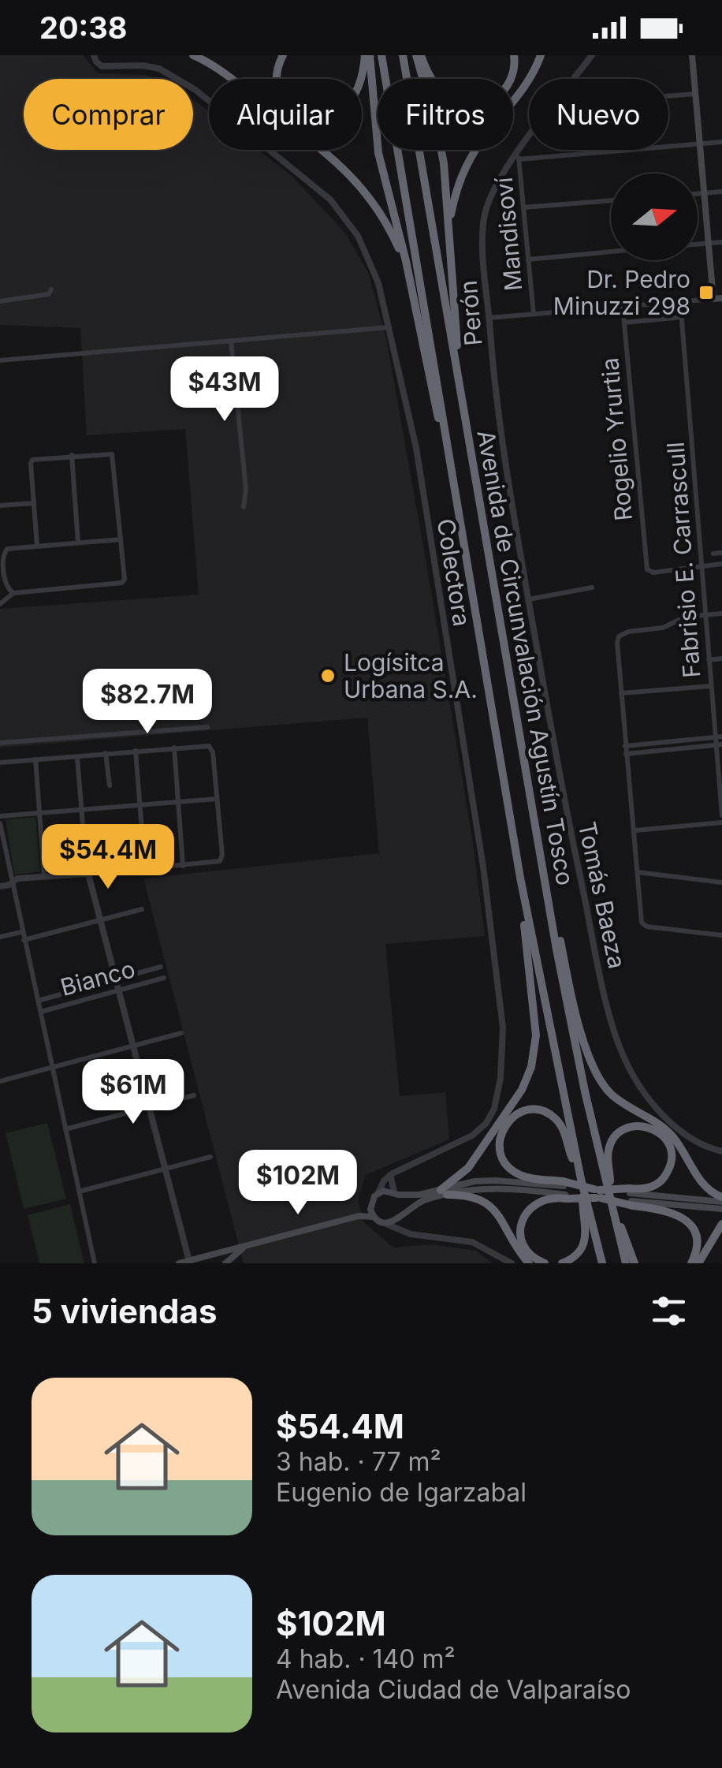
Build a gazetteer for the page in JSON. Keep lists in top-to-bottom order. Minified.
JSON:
{"streets":{"highway":["Avenida de Circunvalación Agustín Tosco"],"street":["Mandisoví","Perón","Rogelio Yrurtia","Fabrisio E. Carrascull","Colectora","Tomás Baeza","Bianco"]},"crossings":[["Mandisoví","Perón"],["Perón","Tomás Baeza"],["Rogelio Yrurtia","Fabrisio E. Carrascull"]],"places":{"transit":["Dr. Pedro Minuzzi 298"],"other":["Logísitca Urbana S.A."]},"north":"right","page":{"status":"20:38","chip":["Comprar","Alquilar","Filtros","Nuevo"],"price":["$43M","$82.7M","$54.4M","$61M","$102M"],"heading":"5 viviendas","list":[{"name":"$54.4M","note":"3 hab. · 77 m² · Eugenio de Igarzabal"},{"name":"$102M","note":"4 hab. · 140 m² · Avenida Ciudad de Valparaíso"}]}}
